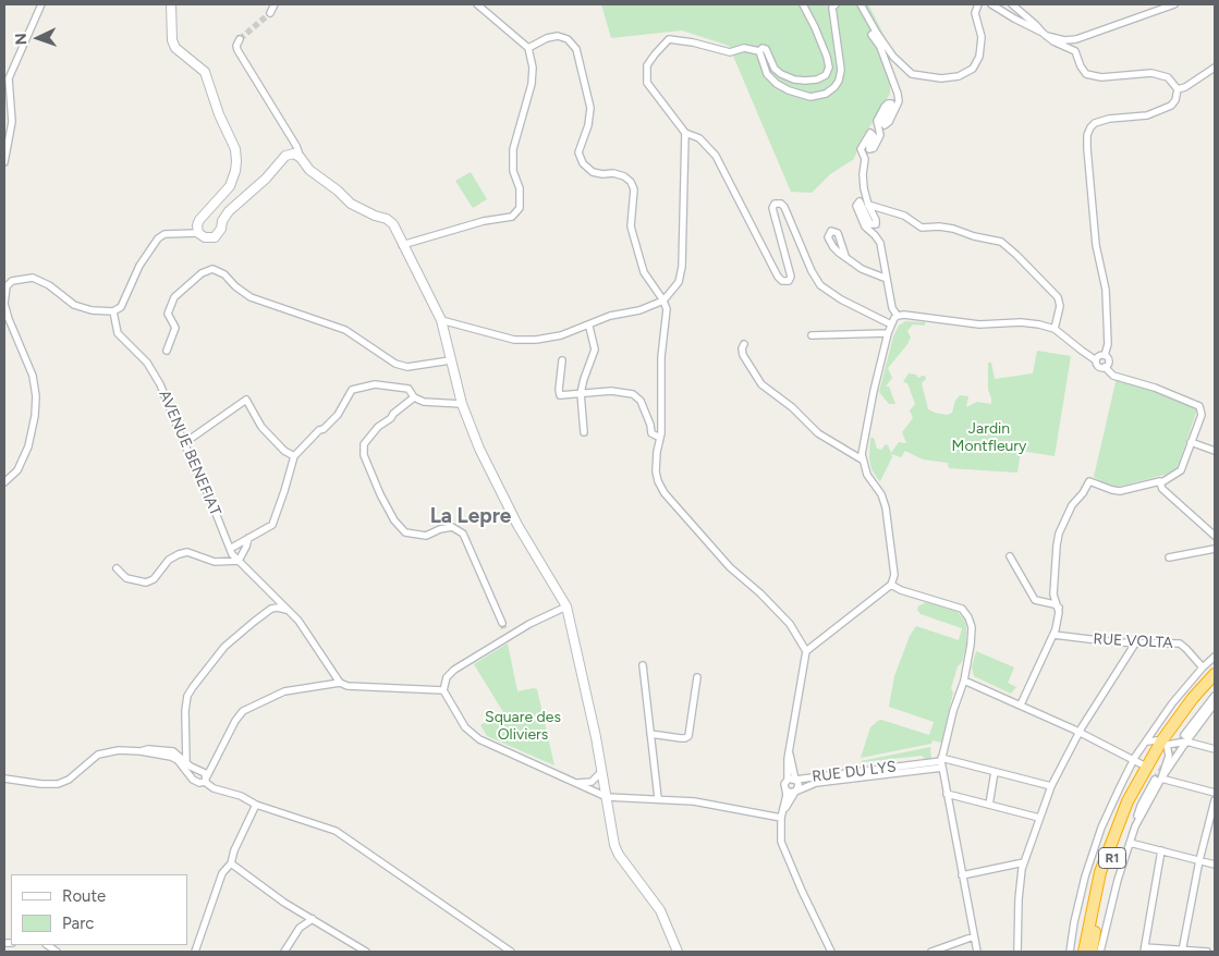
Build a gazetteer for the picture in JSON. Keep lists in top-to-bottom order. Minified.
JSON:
{"streets":{"highway":["R1"],"street":["AVENUE BENEFIAT","RUE VOLTA","RUE DU LYS"]},"districts":["La Lepre"],"parks":["Jardin Montfleury","Square des Oliviers"],"legend":["Route","Parc"],"north":"left"}
